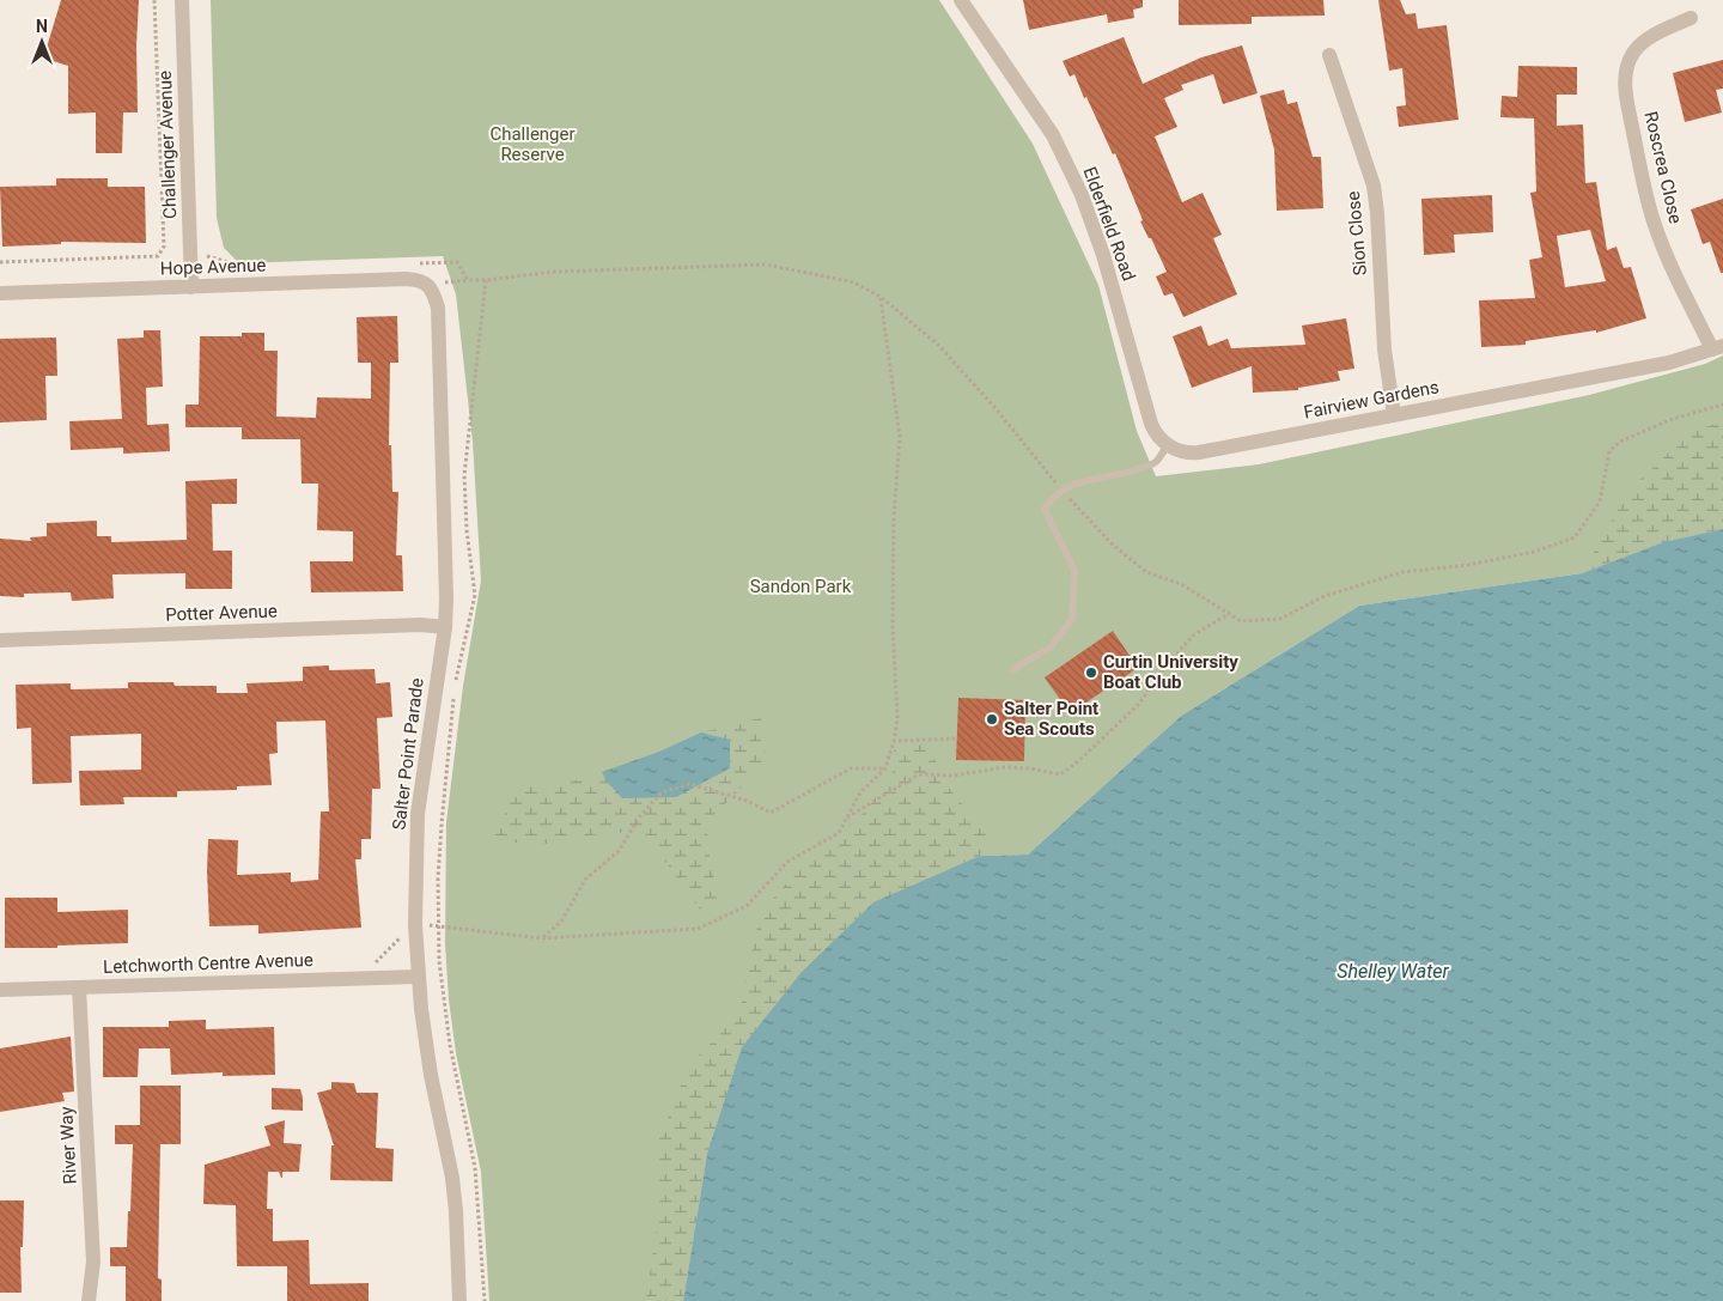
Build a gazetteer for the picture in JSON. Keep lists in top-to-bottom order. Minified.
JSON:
{"streets":{"street":["Challenger Avenue","Roscrea Close","Elderfield Road","Sion Close","Hope Avenue","Fairview Gardens","Potter Avenue","Salter Point Parade","Letchworth Centre Avenue","River Way"]},"crossings":[["Challenger Avenue","Hope Avenue"],["Roscrea Close","Fairview Gardens"],["Elderfield Road","Fairview Gardens"],["Sion Close","Fairview Gardens"],["Hope Avenue","Salter Point Parade"],["Potter Avenue","Salter Point Parade"],["Salter Point Parade","Letchworth Centre Avenue"],["Letchworth Centre Avenue","River Way"]],"water":["Shelley Water"],"parks":["Challenger Reserve","Sandon Park"],"places":["Curtin University Boat Club","Salter Point Sea Scouts"],"north":"top"}
